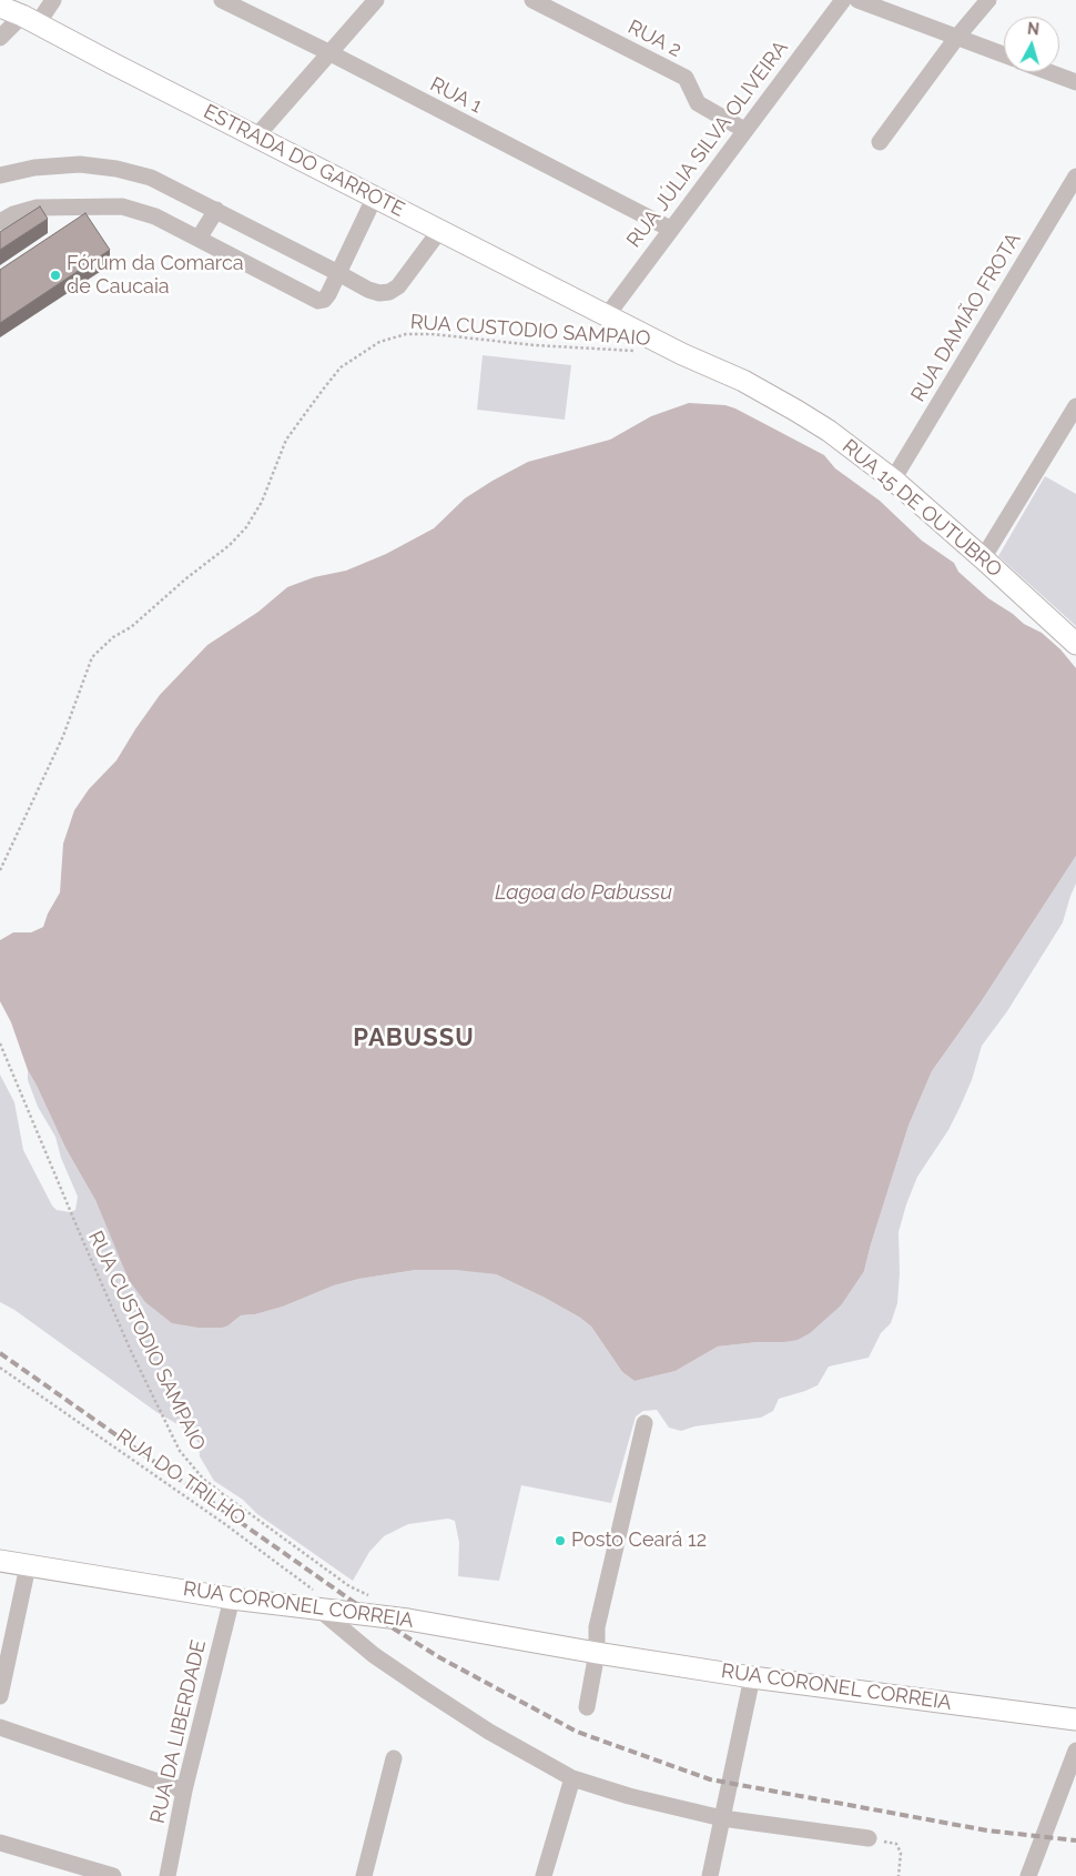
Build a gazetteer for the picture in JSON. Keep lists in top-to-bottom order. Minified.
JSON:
{"streets":{"main road":["ESTRADA DO GARROTE","RUA 15 DE OUTUBRO","RUA CORONEL CORREIA"],"street":["RUA 2","RUA 1","RUA JÚLIA SILVA OLIVEIRA","RUA DAMIÃO FROTA","RUA DA LIBERDADE"],"path":["RUA CUSTODIO SAMPAIO","RUA DO TRILHO"]},"crossings":[["RUA 2","RUA JÚLIA SILVA OLIVEIRA"],["RUA 1","RUA JÚLIA SILVA OLIVEIRA"],["RUA JÚLIA SILVA OLIVEIRA","ESTRADA DO GARROTE"],["RUA JÚLIA SILVA OLIVEIRA","RUA 15 DE OUTUBRO"],["ESTRADA DO GARROTE","RUA 15 DE OUTUBRO"],["RUA DAMIÃO FROTA","RUA 15 DE OUTUBRO"],["RUA DO TRILHO","RUA CORONEL CORREIA"],["RUA CORONEL CORREIA","RUA DA LIBERDADE"]],"districts":["PABUSSU"],"water":["Lagoa do Pabussu"],"places":["Fórum da Comarca de Caucaia","Posto Ceará 12"],"north":"top"}
